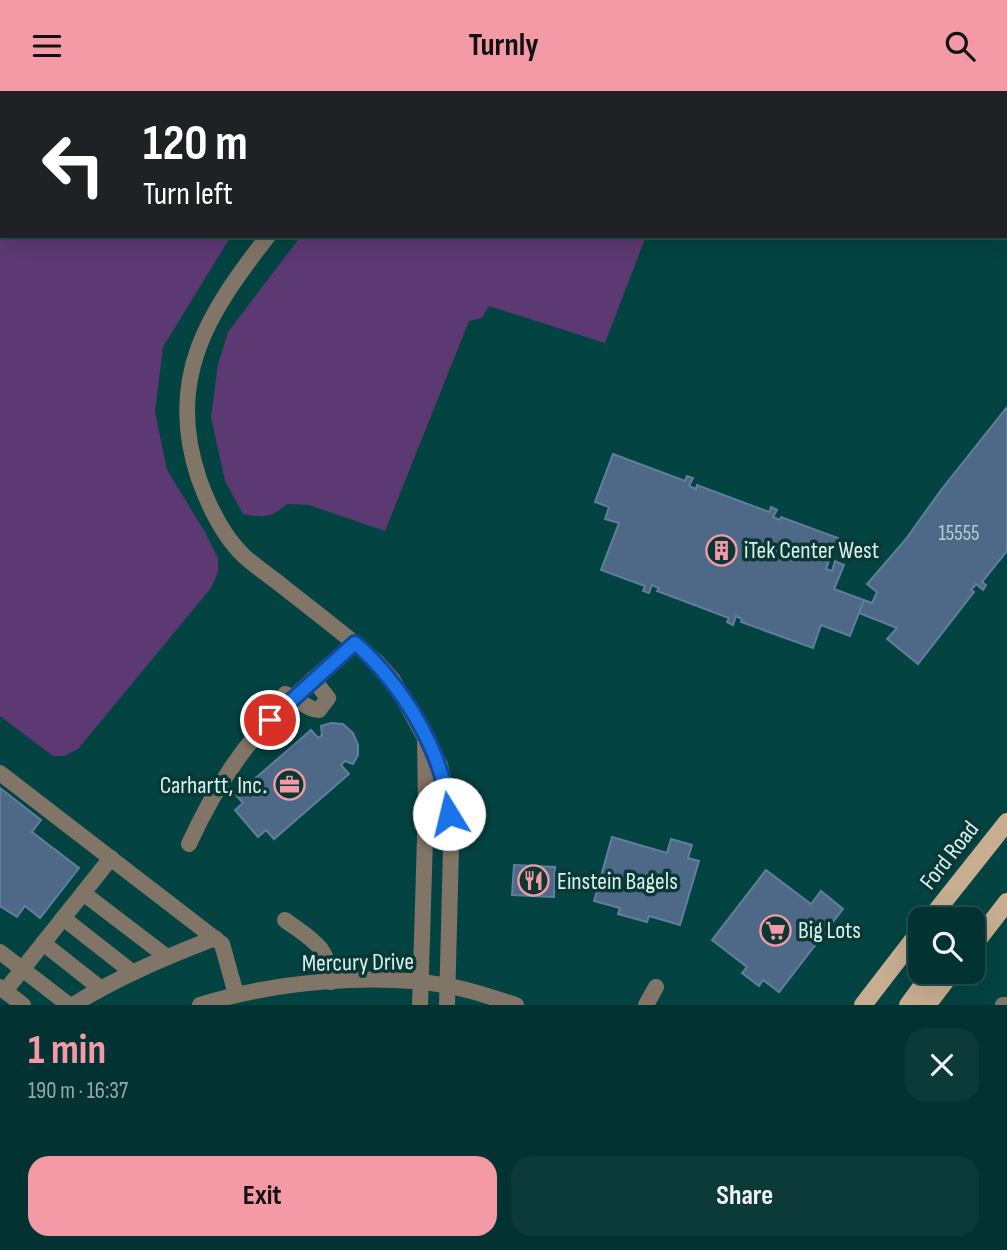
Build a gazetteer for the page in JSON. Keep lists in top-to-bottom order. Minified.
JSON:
{"streets":{"main road":["Ford Road"],"street":["Mercury Drive"]},"places":{"building":["iTek Center West"],"office":["Carhartt, Inc."],"restaurant":["Einstein Bagels"],"supermarket":["Big Lots"]},"house_numbers":["15555"],"page":{"header":"Turnly","turn":["120 m","Turn left"],"heading":["1 min","190 m · 16:37"],"buttons":["Exit","Share"]}}
